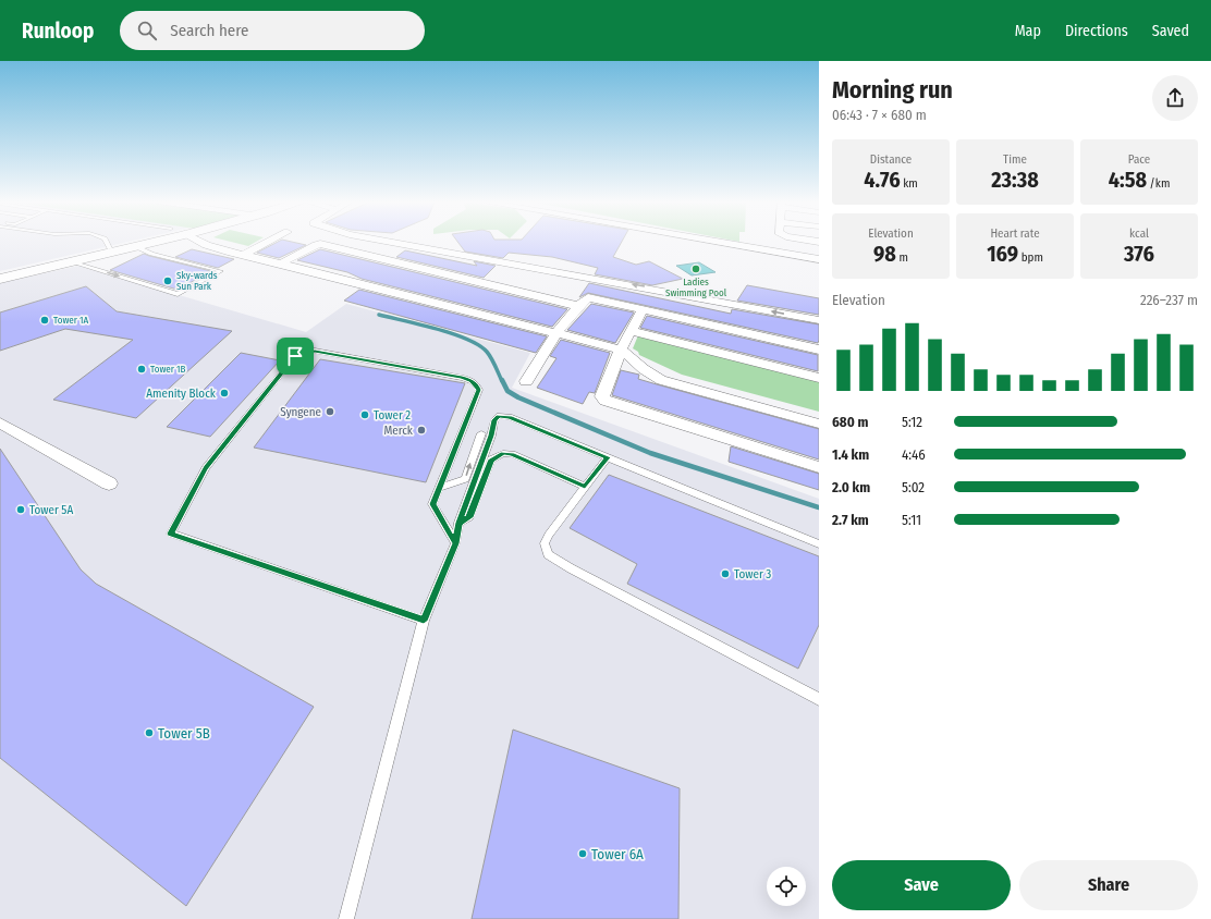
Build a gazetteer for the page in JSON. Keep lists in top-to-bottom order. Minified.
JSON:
{"places":["Ladies Swimming Pool","Sky-wards Sun Park","Tower 1A","Tower 1B","Amenity Block","Syngene","Tower 2","Merck","Tower 5A","Tower 3","Tower 5B","Tower 6A"],"page":{"header":"Runloop","search":"Search here","nav":["Map","Directions","Saved"],"heading":["Morning run","06:43 · 7 × 680 m"],"stats":[["Distance","4.76 km"],["Time","23:38"],["Pace","4:58 /km"],["Elevation","98 m"],["Heart rate","169 bpm"],["kcal","376"]],"chart":["Elevation","226–237 m"],"list":[{"name":"680 m","note":"5:12"},{"name":"1.4 km","note":"4:46"},{"name":"2.0 km","note":"5:02"},{"name":"2.7 km","note":"5:11"}],"buttons":["Save","Share"]}}
